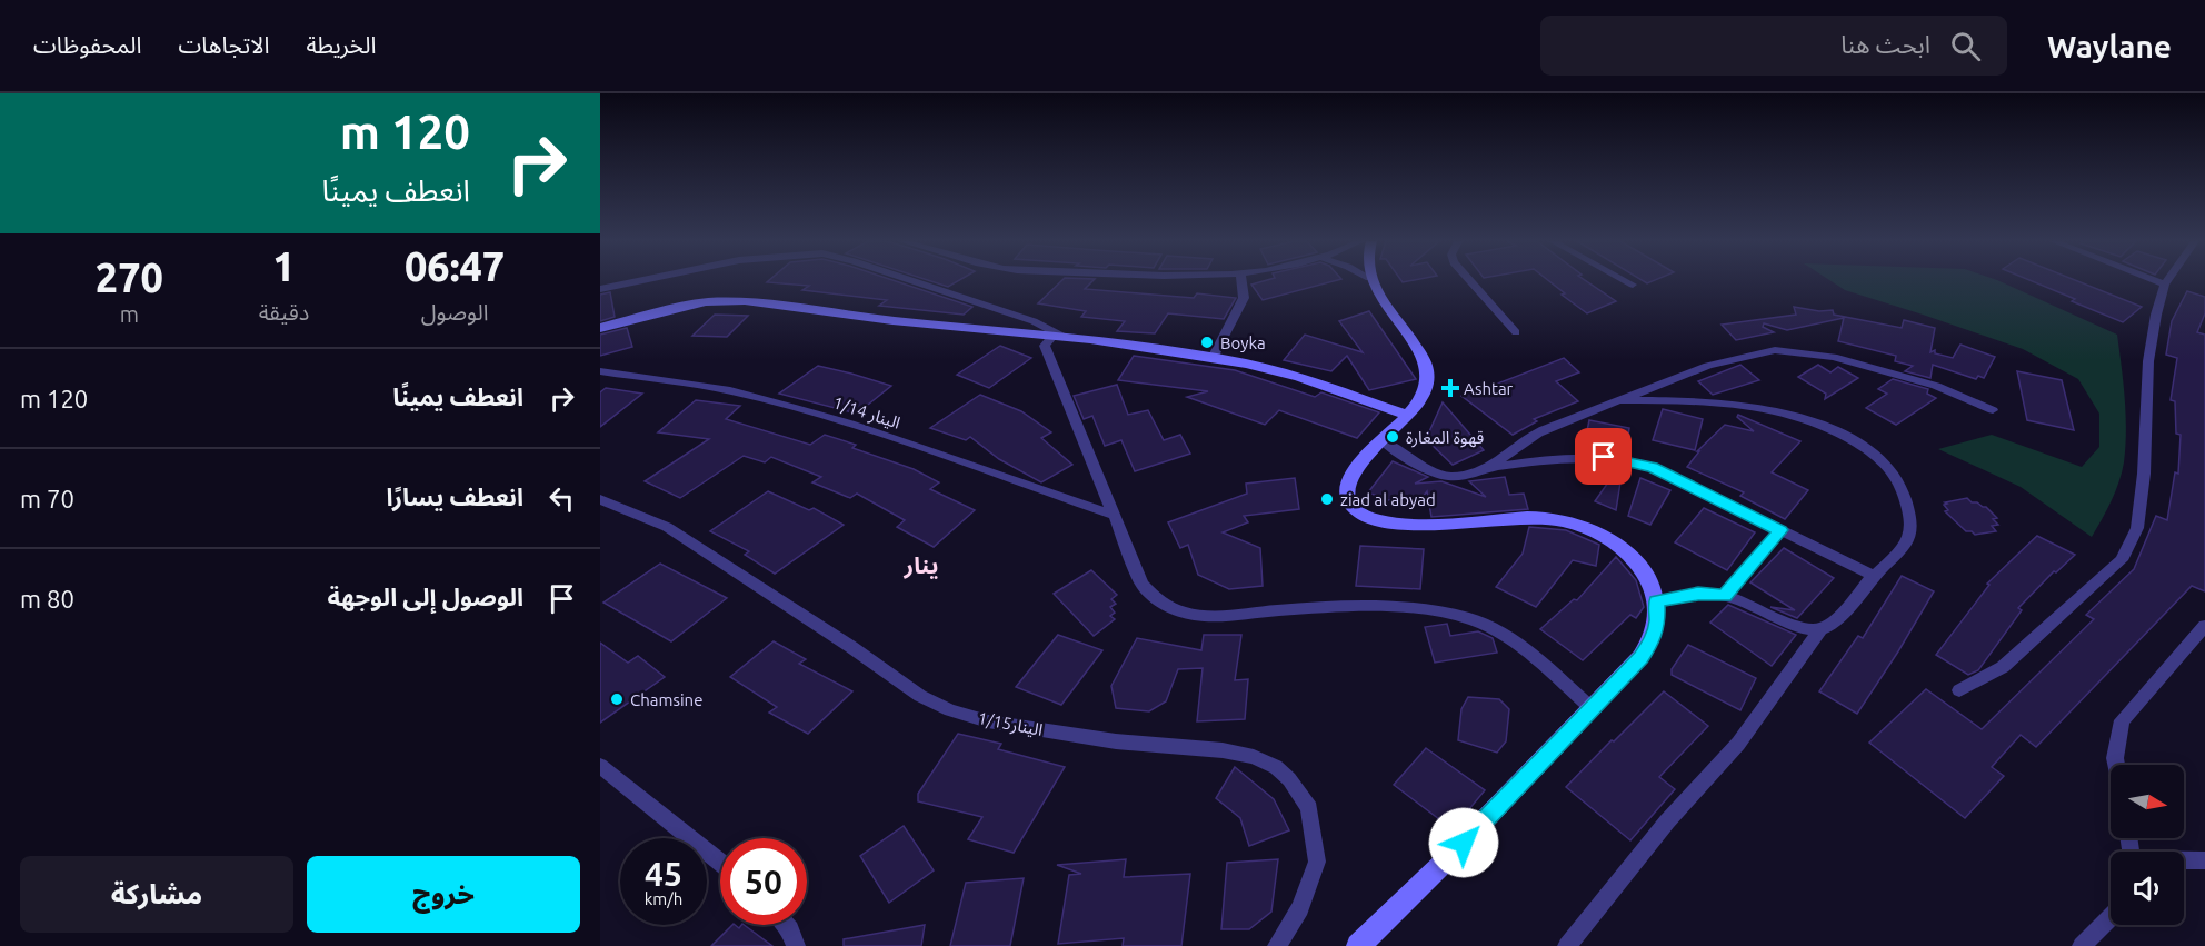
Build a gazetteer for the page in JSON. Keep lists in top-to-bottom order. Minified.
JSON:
{"streets":{"street":["الينار 1/14","الينار1/15"]},"districts":["ينار"],"places":{"other":["Boyka","قهوة المغارة","ziad al abyad","Chamsine"],"health":["Ashtar"]},"north":"right","page":{"header":"Waylane","search":"ابحث هنا","nav":["الخريطة","الاتجاهات","المحفوظات"],"turn":["120 m","انعطف يمينًا"],"eta":["06:47","الوصول","1","دقيقة","270","m"],"list":[{"name":"انعطف يمينًا","value":"120 m"},{"name":"انعطف يسارًا","value":"70 m"},{"name":"الوصول إلى الوجهة","value":"80 m"}],"speed":"45 km/h","limit":"50","buttons":["خروج","مشاركة"]}}
